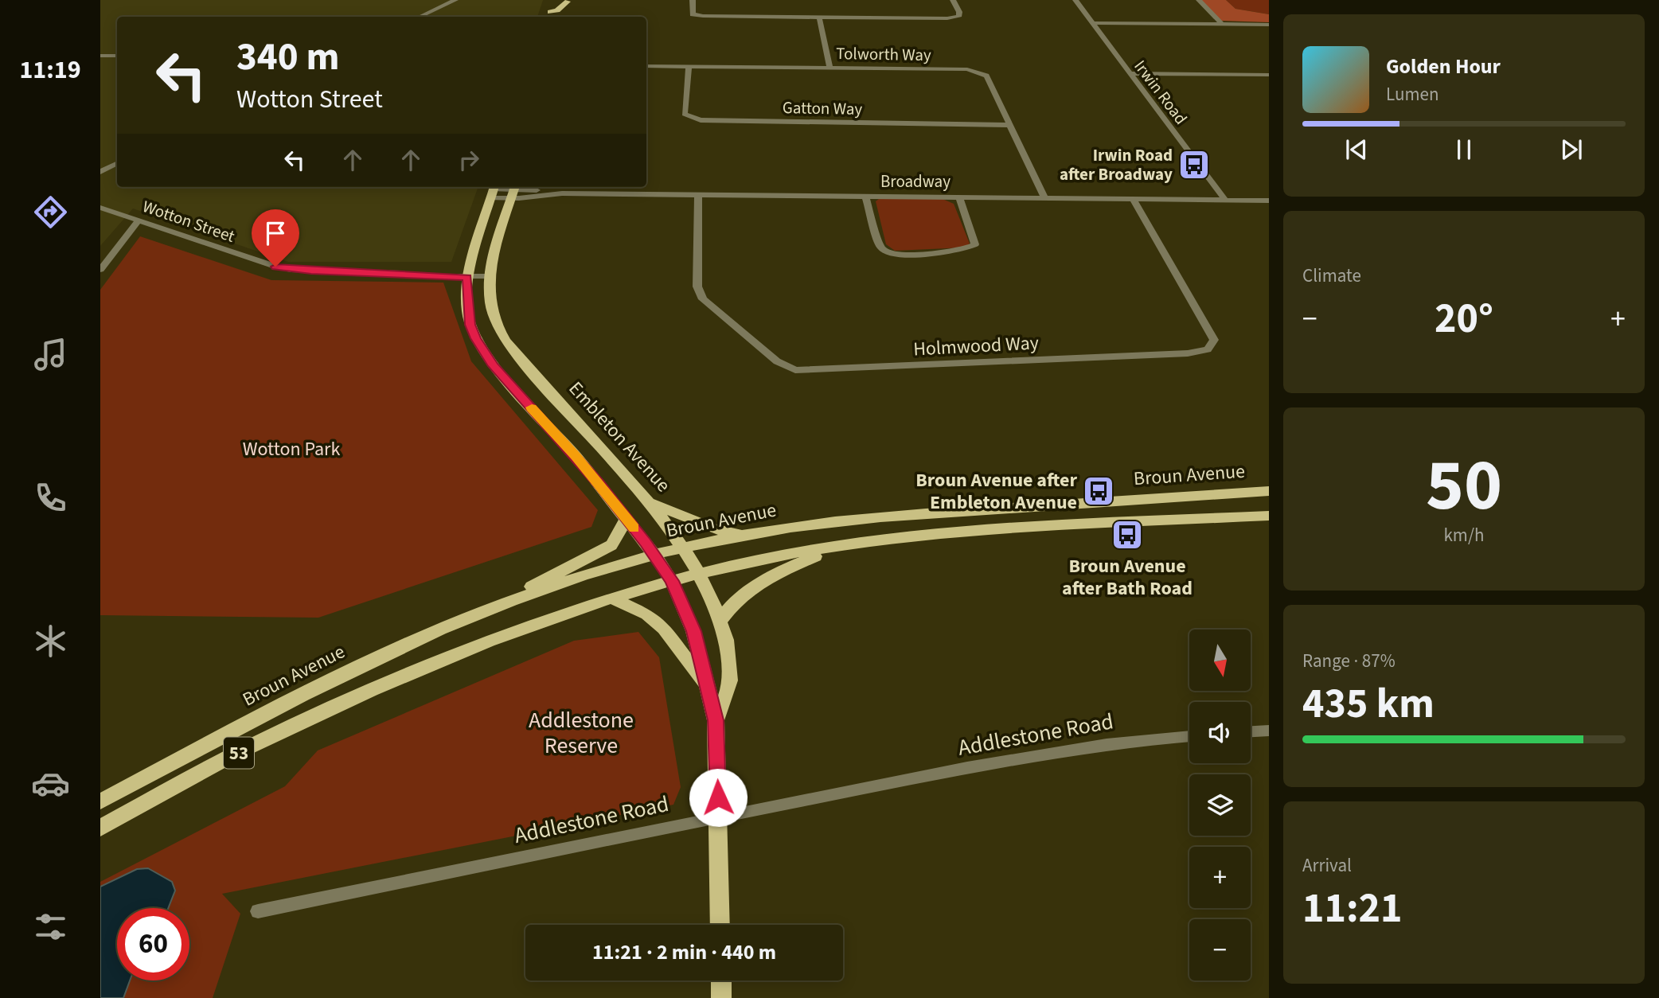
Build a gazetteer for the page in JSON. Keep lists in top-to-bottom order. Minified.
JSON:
{"streets":{"main road":["Embleton Avenue","Broun Avenue","53"],"street":["Tolworth Way","Irwin Road","Gatton Way","Broadway","Wotton Street","Holmwood Way","Addlestone Road"]},"crossings":[["Tolworth Way","Gatton Way"],["Tolworth Way","Broadway"],["Irwin Road","Broadway"],["Broadway","Holmwood Way"],["Broadway","Embleton Avenue"],["Wotton Street","Embleton Avenue"],["Embleton Avenue","Broun Avenue"],["Embleton Avenue","Addlestone Road"],["Embleton Avenue","53"]],"parks":["Wotton Park","Addlestone Reserve"],"places":{"bus stop":["Irwin Road after Broadway","Broun Avenue after Embleton Avenue","Broun Avenue after Bath Road"]},"north":"bottom","page":{"tabs":"11:19","turn":["340 m","Wotton Street"],"song":["Golden Hour","Lumen"],"tile":["Climate",["50","km/h"],["Range · 87%","435 km"],["Arrival","11:21"]],"heat":["−","20°","+"],"map_buttons":["+","−"],"limit":"60","trip":"11:21 · 2 min · 440 m"}}
